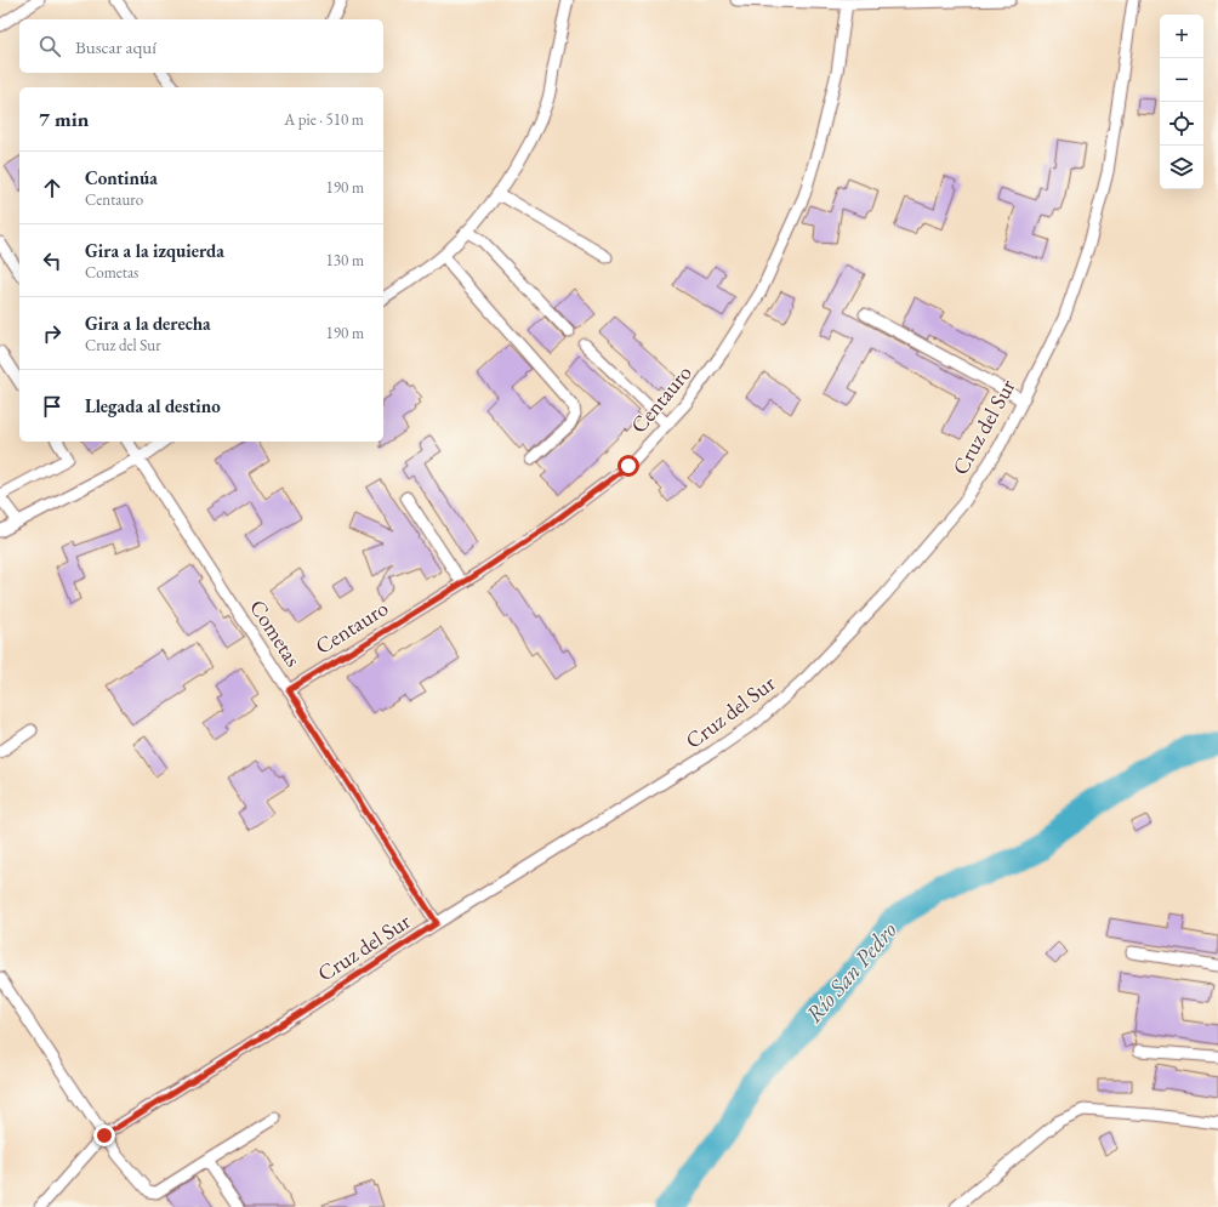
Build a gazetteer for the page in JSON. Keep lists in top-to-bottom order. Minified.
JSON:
{"streets":{"street":["Centauro","Cruz del Sur","Cometas"]},"crossings":[["Centauro","Cometas"],["Cruz del Sur","Cometas"]],"water":["Río San Pedro"],"page":{"map_buttons":["+","−"],"search":"Buscar aquí","heading":["7 min","A pie · 510 m"],"list":[["Continúa","Centauro","190 m"],["Gira a la izquierda","Cometas","130 m"],["Gira a la derecha","Cruz del Sur","190 m"],"Llegada al destino"]}}
